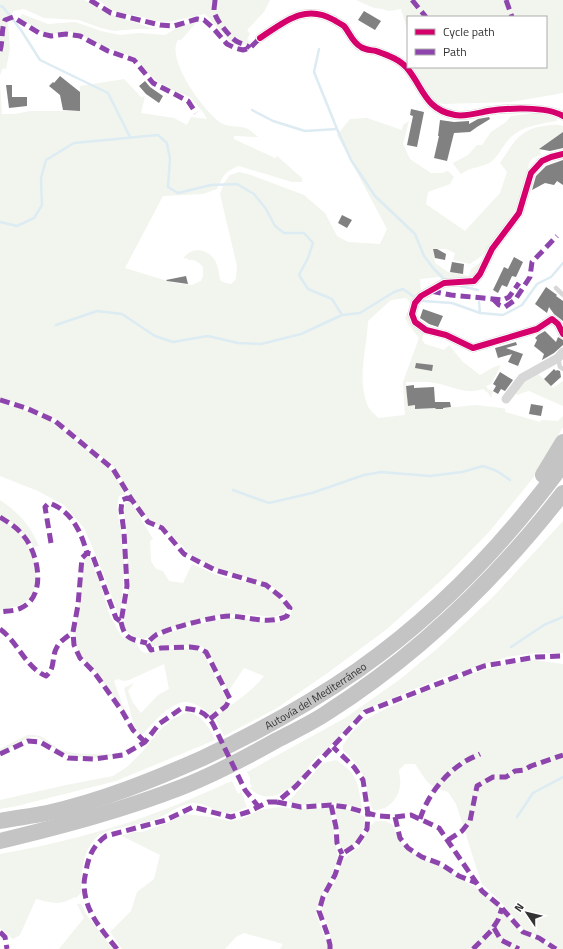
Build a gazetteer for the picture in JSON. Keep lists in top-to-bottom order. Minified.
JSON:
{"streets":{"highway":["Autovía del Mediterráneo"]},"legend":["Cycle path","Path"],"north":"top left"}
